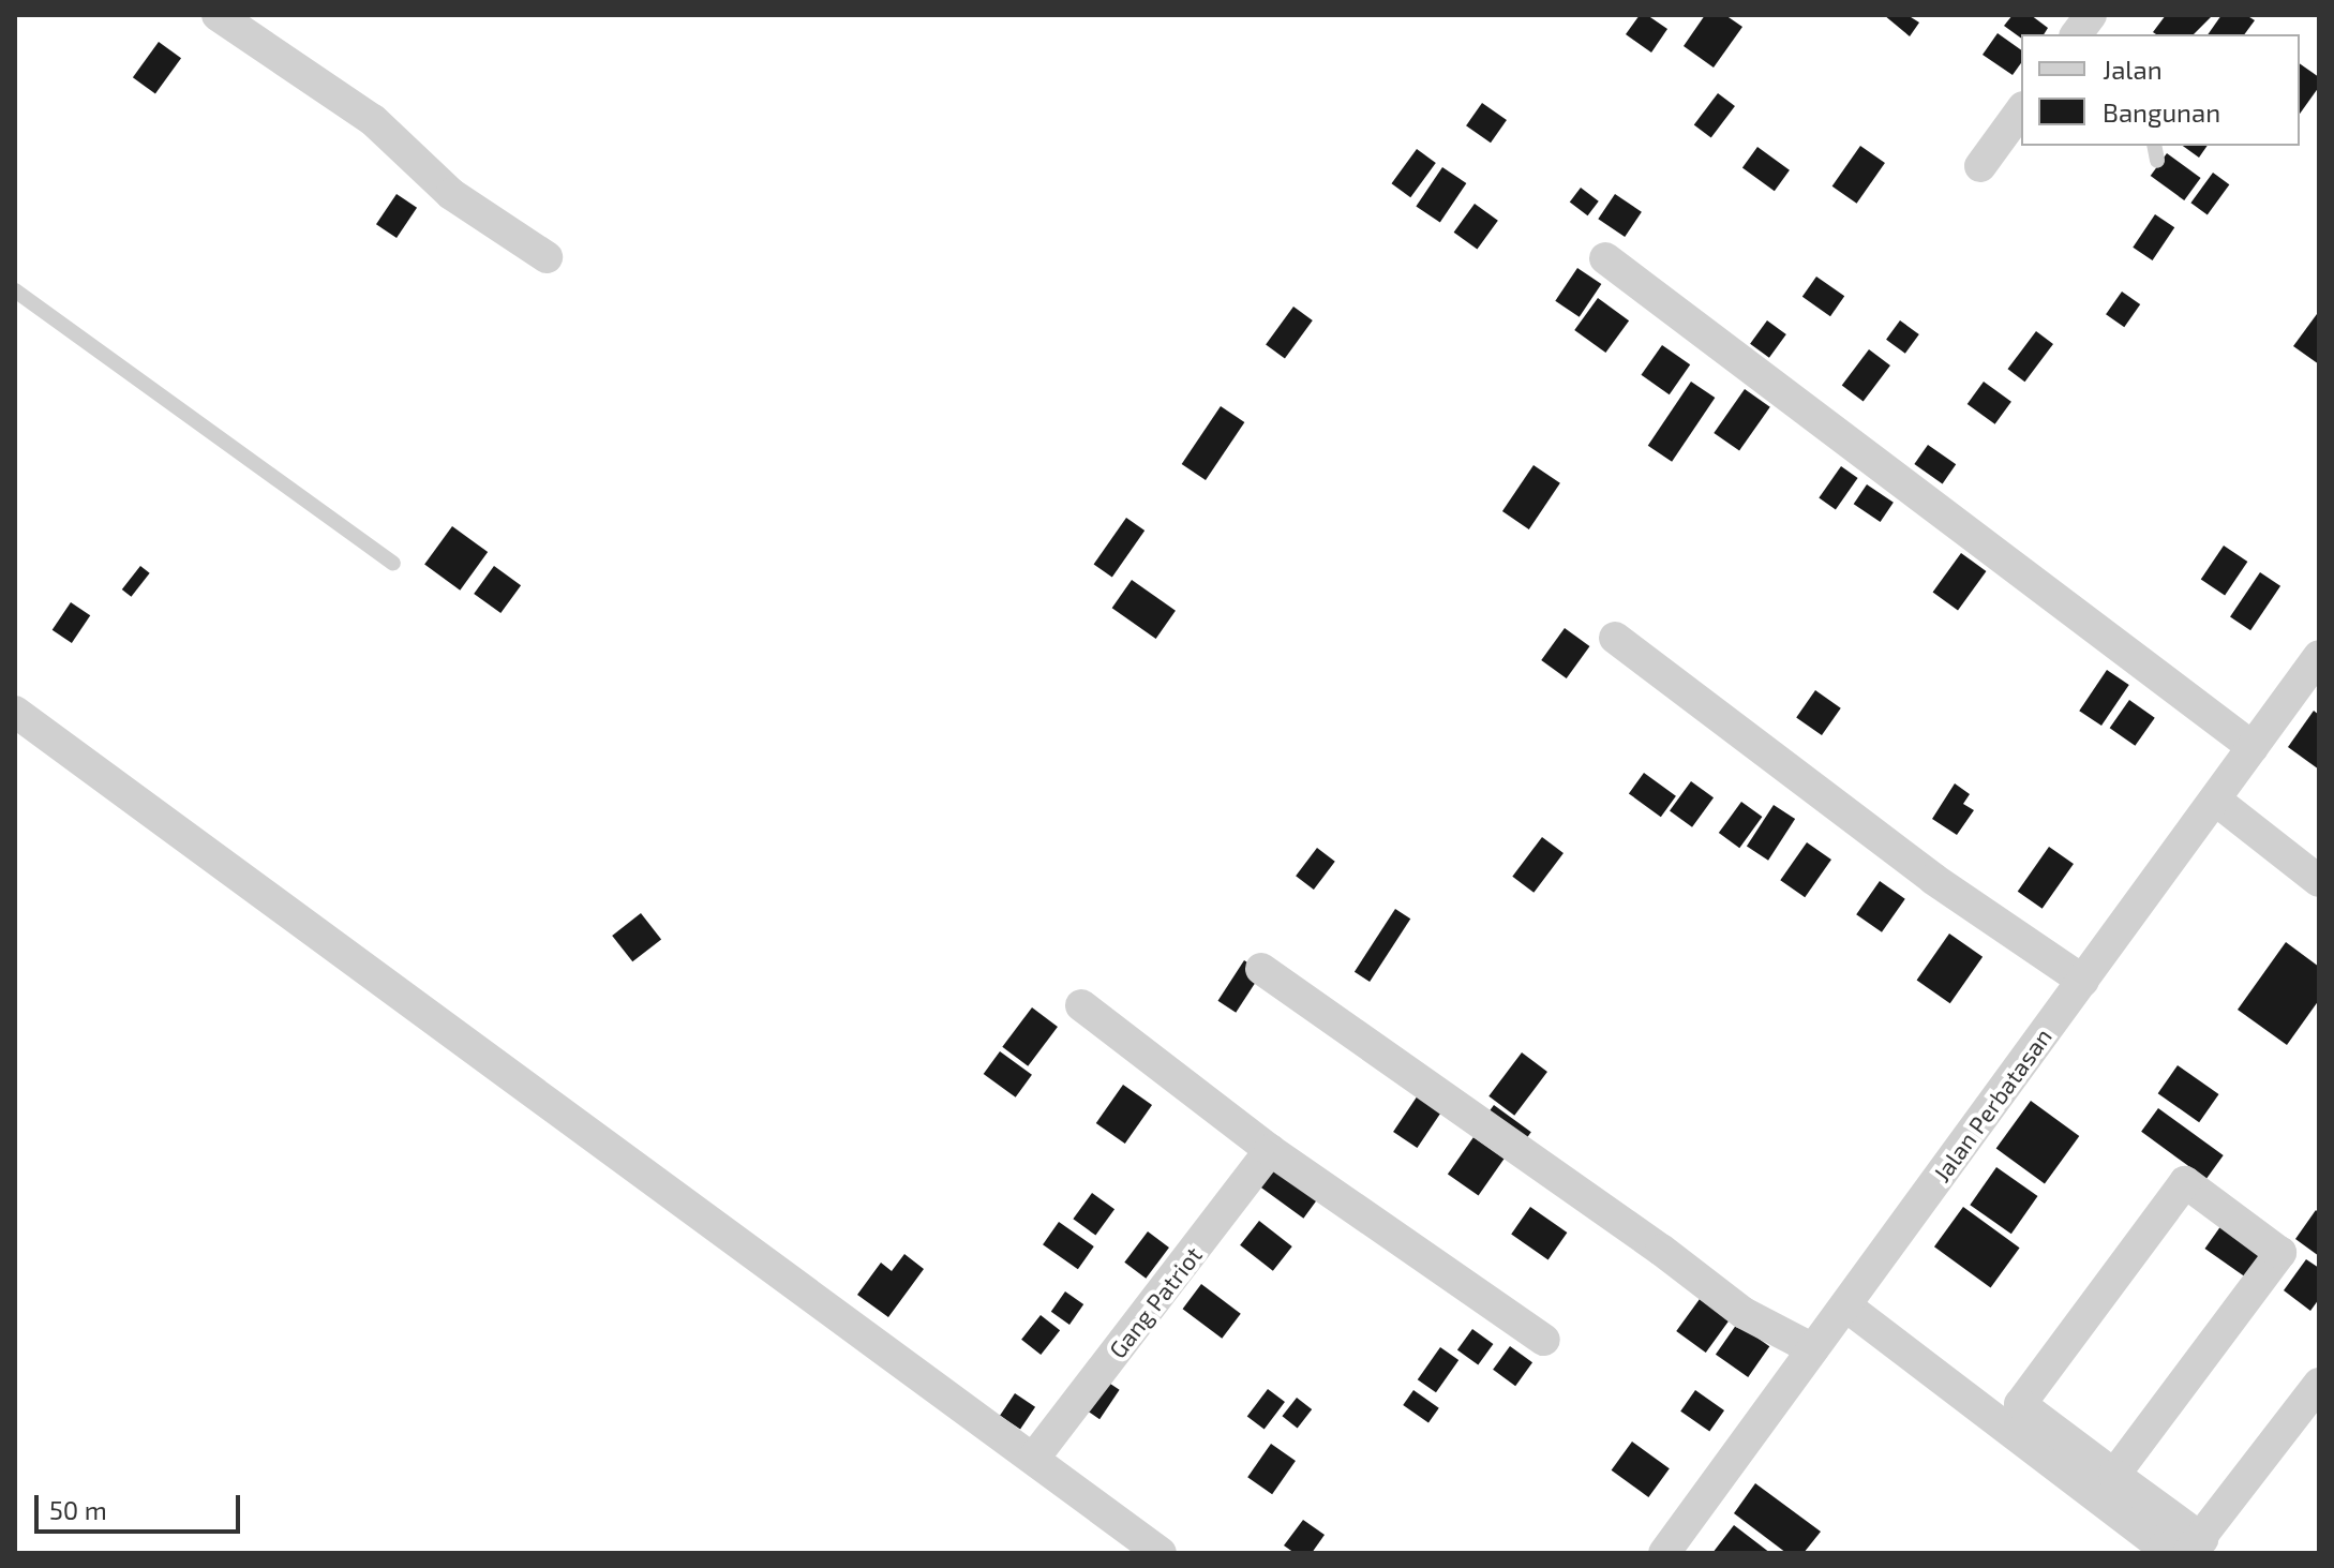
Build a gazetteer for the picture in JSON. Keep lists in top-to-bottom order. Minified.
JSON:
{"streets":{"street":["Jalan Perbatasan","Gang Patriot"]},"legend":["Jalan","Bangunan"],"scale_bar":"50 m"}
